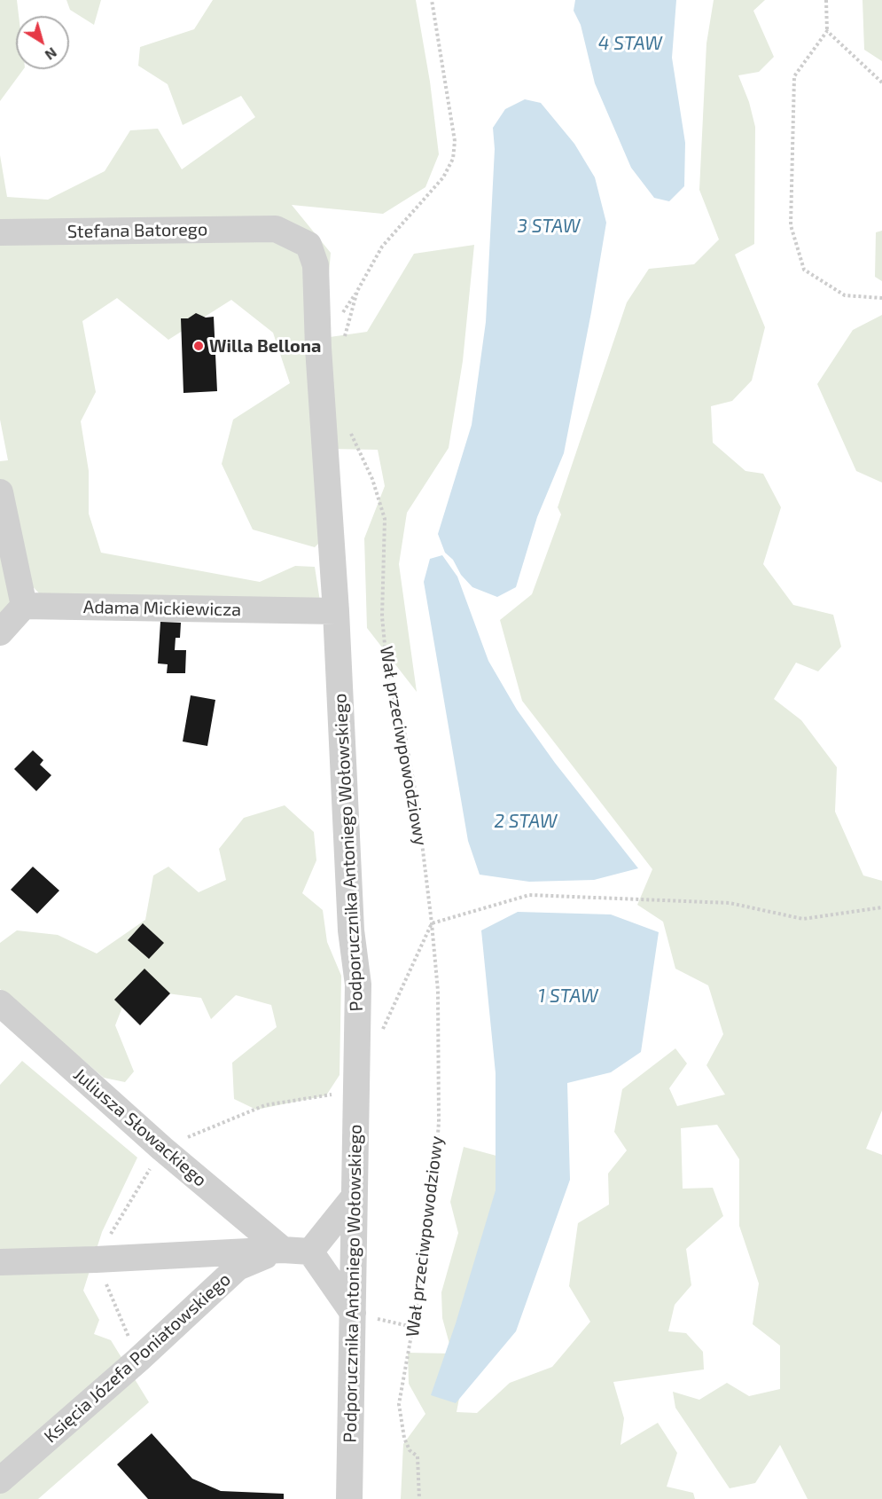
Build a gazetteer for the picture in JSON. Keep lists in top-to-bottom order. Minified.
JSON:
{"streets":{"street":["Stefana Batorego","Adama Mickiewicza","Podporucznika Antoniego Wołowskiego","Juliusza Słowackiego","Księcia Józefa Poniatowskiego"],"path":["Wał przeciwpowodziowy"]},"crossings":[["Stefana Batorego","Podporucznika Antoniego Wołowskiego"],["Adama Mickiewicza","Podporucznika Antoniego Wołowskiego"],["Juliusza Słowackiego","Księcia Józefa Poniatowskiego"]],"water":["4 STAW","3 STAW","2 STAW","1 STAW"],"places":["Willa Bellona"],"north":"bottom right"}
